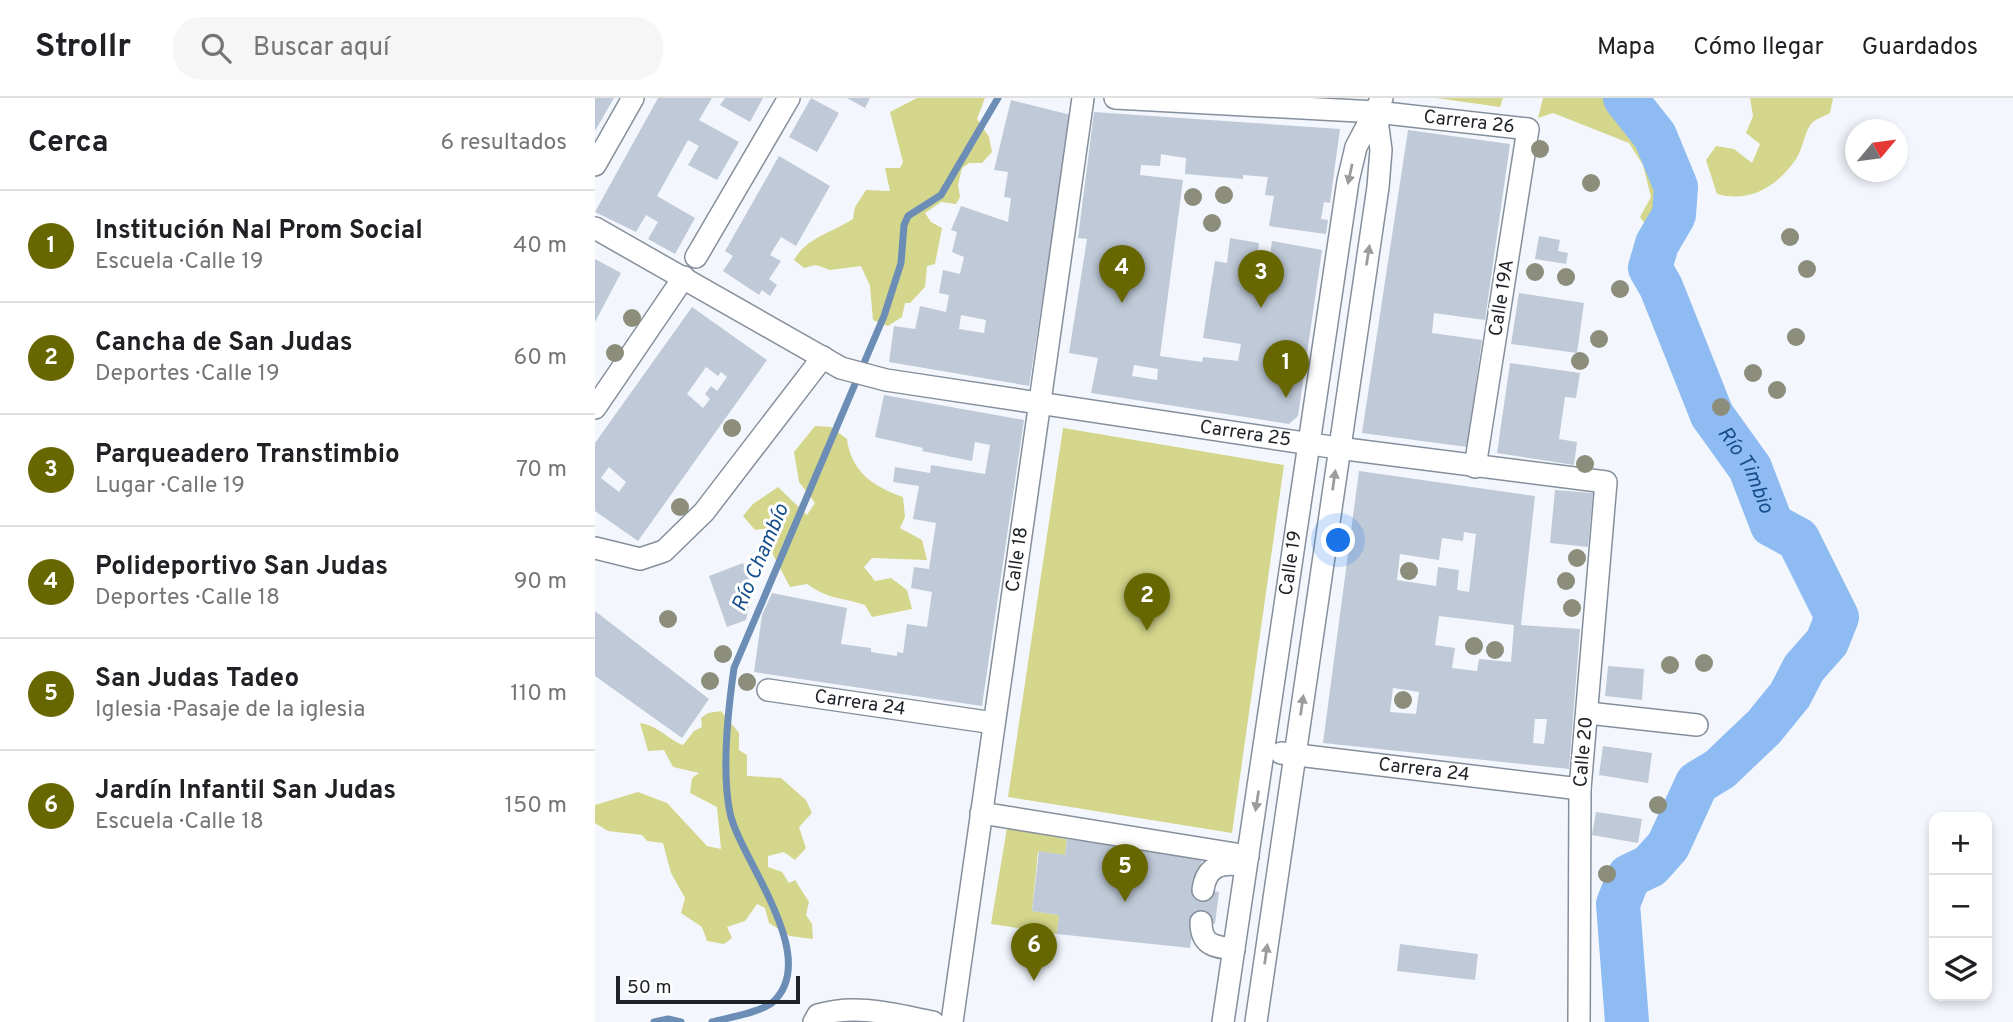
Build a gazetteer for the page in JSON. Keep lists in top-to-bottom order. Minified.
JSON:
{"streets":{"street":["Carrera 26","Calle 19A","Carrera 25","Calle 18","Calle 19","Carrera 24","Calle 20"]},"crossings":[["Carrera 26","Calle 19A"],["Carrera 26","Calle 19"],["Calle 19A","Carrera 25"],["Carrera 25","Calle 18"],["Carrera 25","Calle 19"],["Carrera 25","Calle 20"],["Calle 18","Carrera 24"],["Calle 19","Carrera 24"],["Carrera 24","Calle 20"]],"water":["Río Timbio","Río Chambío"],"scale_bar":"50 m","north":"top right","page":{"header":"Strollr","search":"Buscar aquí","nav":["Mapa","Cómo llegar","Guardados"],"heading":["Cerca","6 resultados"],"list":[{"mark":"1","name":"Institución Nal Prom Social","note":"Escuela · Calle 19","value":"40 m"},{"mark":"2","name":"Cancha de San Judas","note":"Deportes · Calle 19","value":"60 m"},{"mark":"3","name":"Parqueadero Transtimbio","note":"Lugar · Calle 19","value":"70 m"},{"mark":"4","name":"Polideportivo San Judas","note":"Deportes · Calle 18","value":"90 m"},{"mark":"5","name":"San Judas Tadeo","note":"Iglesia · Pasaje de la iglesia","value":"110 m"},{"mark":"6","name":"Jardín Infantil San Judas","note":"Escuela · Calle 18","value":"150 m"}],"pins":["4","3","1","2","5","6"],"map_buttons":["+","−"],"scale":"50 m"}}
